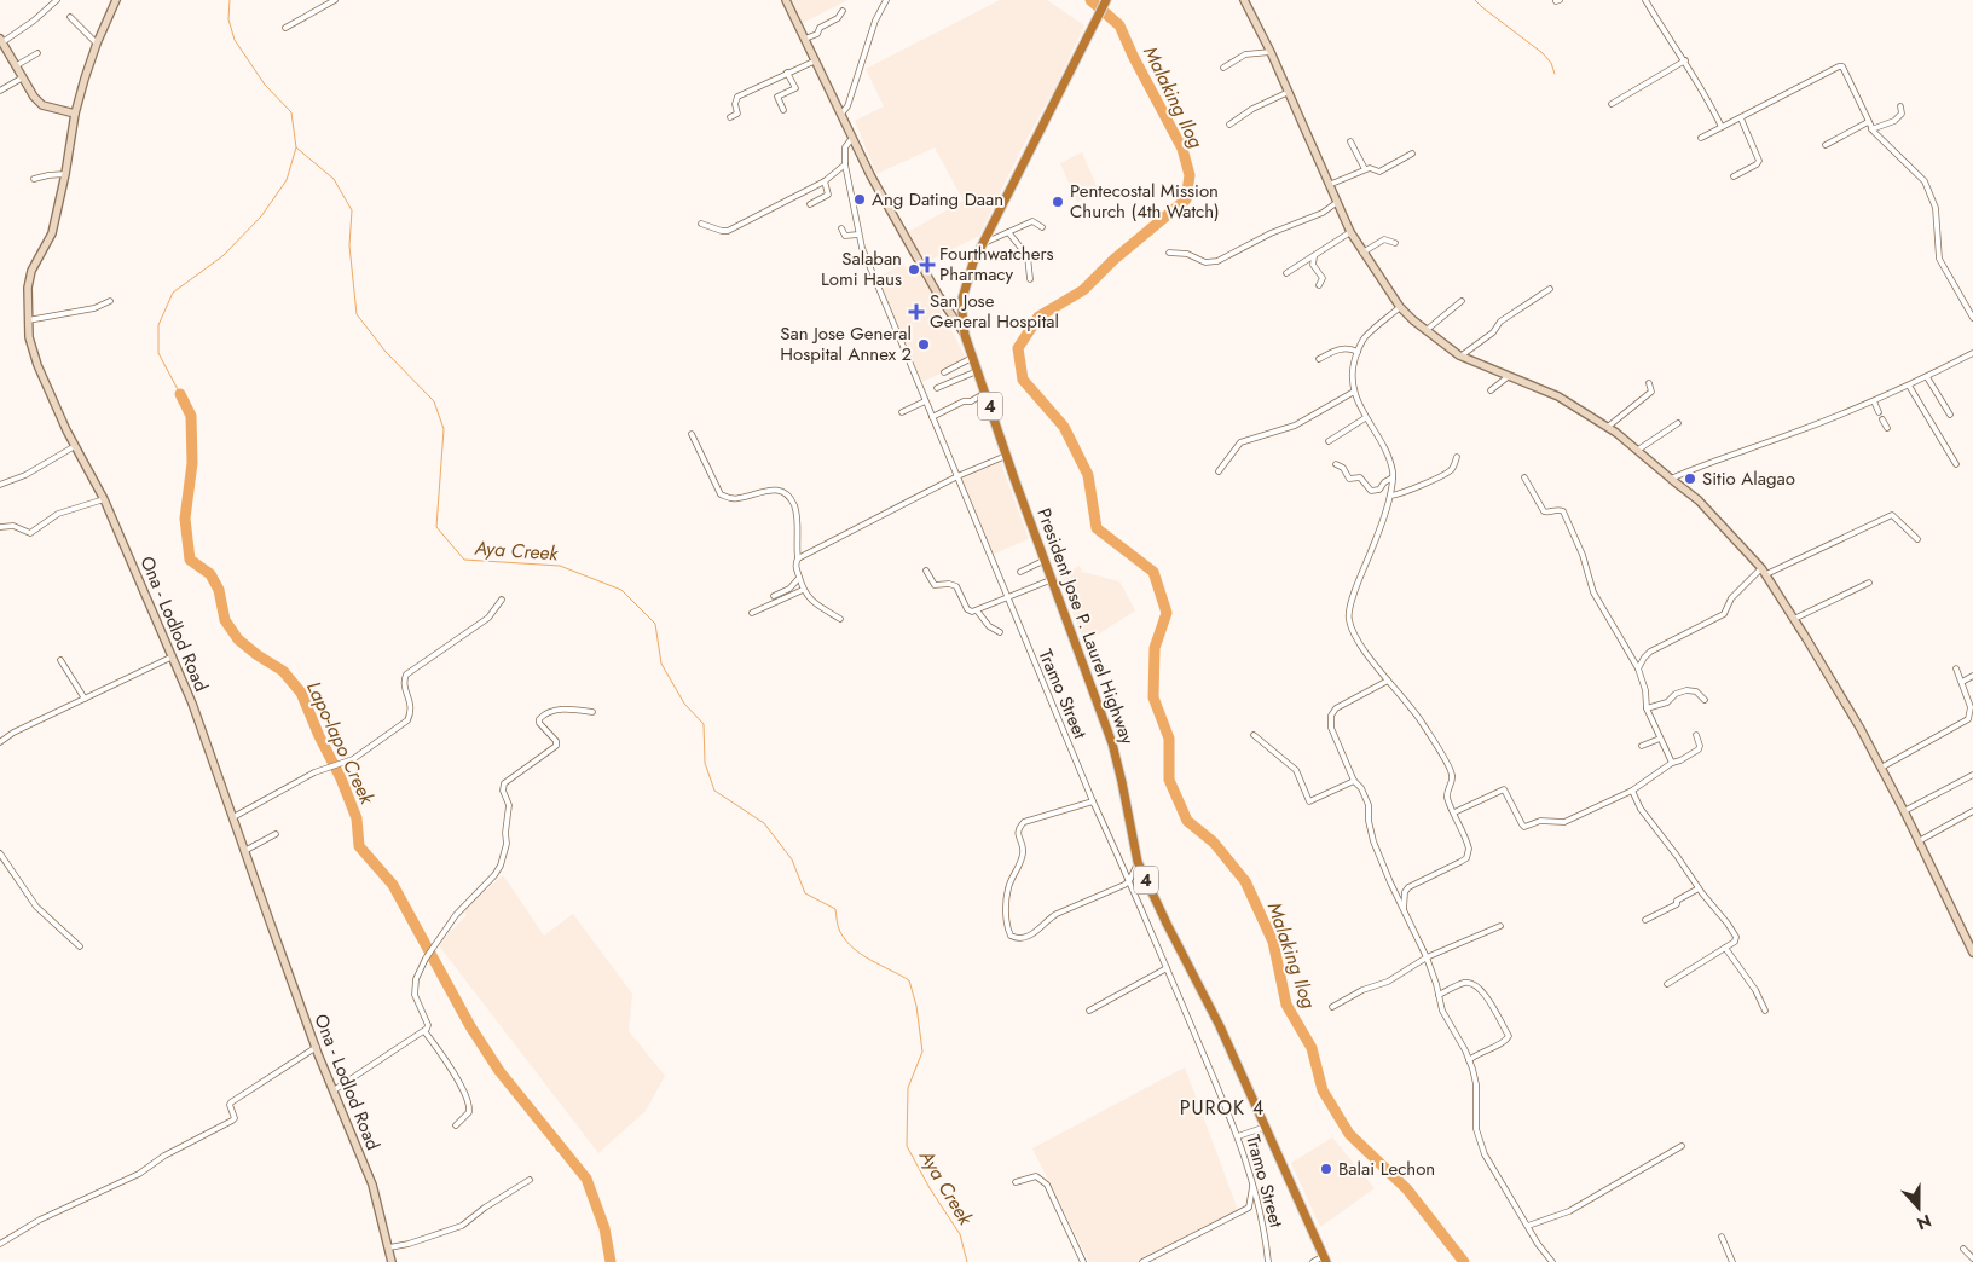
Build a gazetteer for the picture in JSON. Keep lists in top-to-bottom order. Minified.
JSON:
{"streets":{"highway":["4","President Jose P. Laurel Highway"],"main road":["Ona - Lodlod Road"],"street":["Tramo Street"]},"districts":["PUROK 4"],"water":["Malaking Ilog","Aya Creek","Lapo-lapo Creek"],"places":{"other":["Ang Dating Daan","Pentecostal Mission Church (4th Watch)","Salaban Lomi Haus","San Jose General Hospital Annex 2","Sitio Alagao","Balai Lechon"],"health":["Fourthwatchers Pharmacy","San Jose General Hospital"]},"north":"bottom"}
